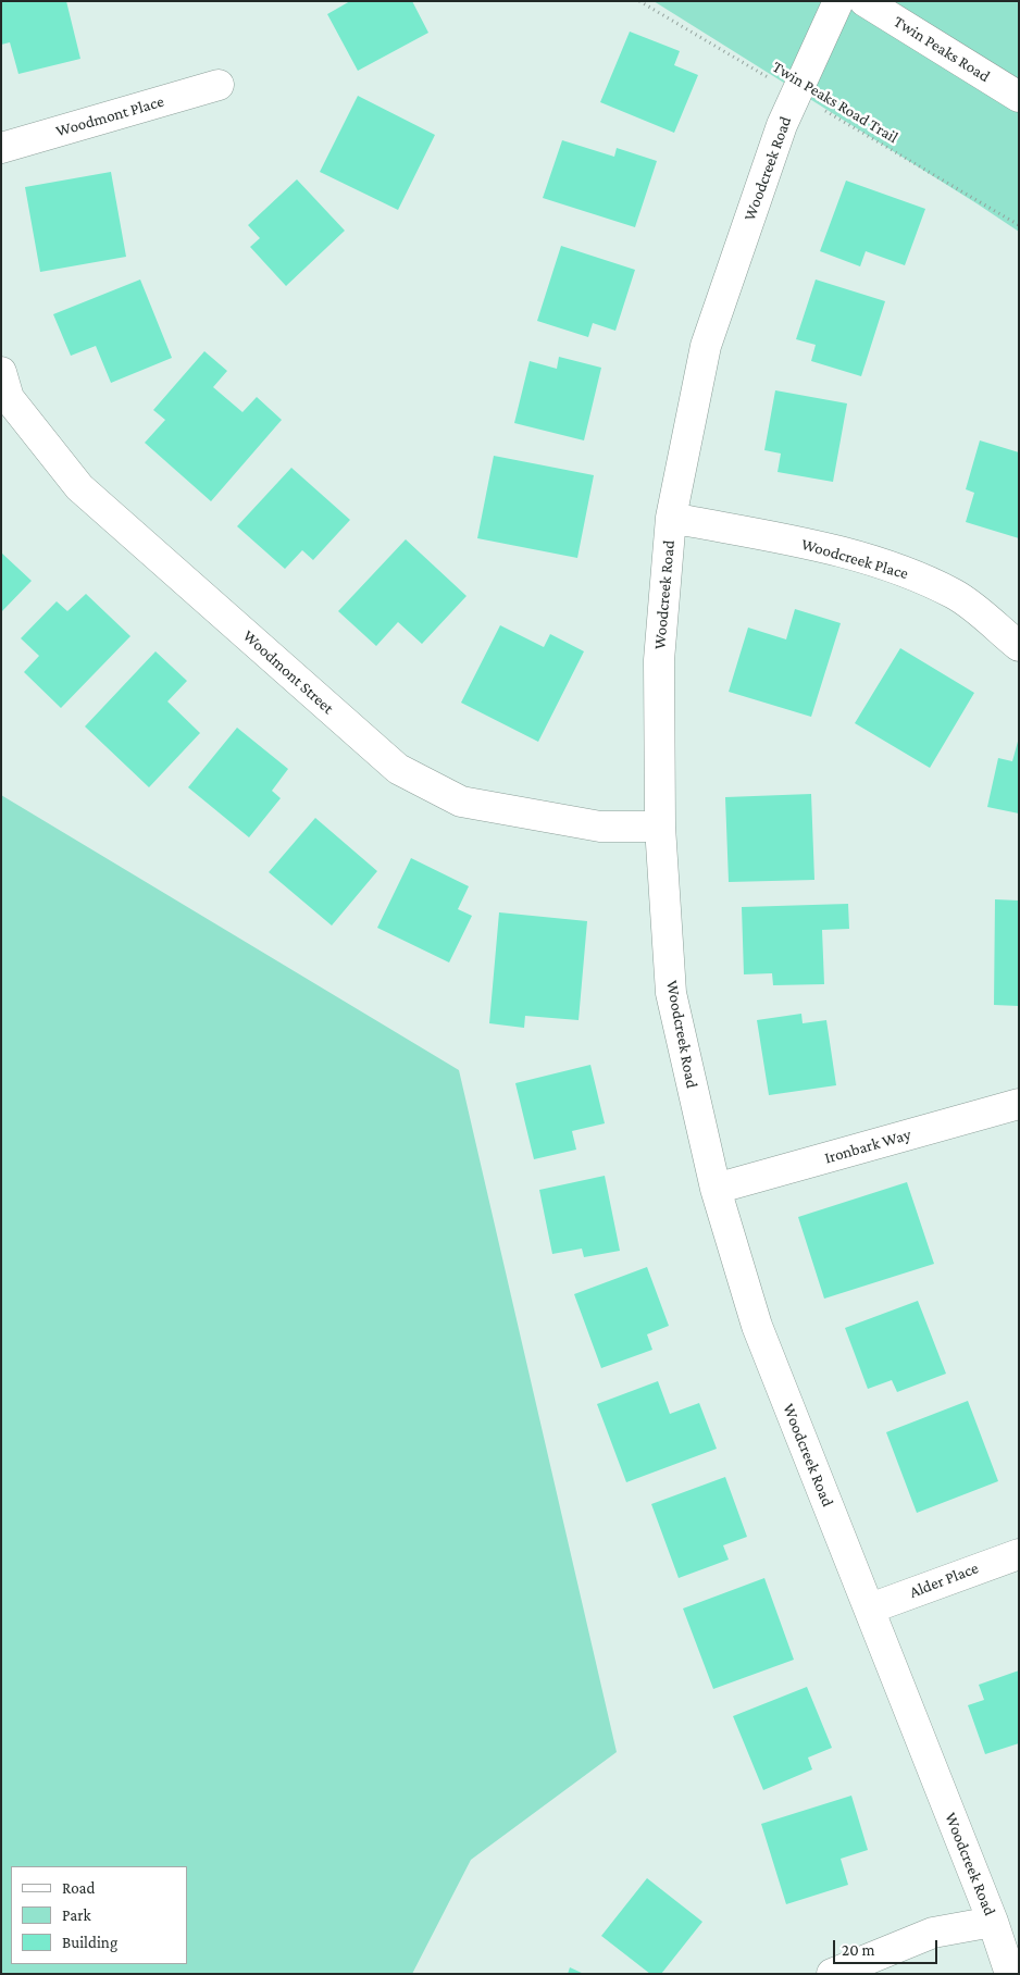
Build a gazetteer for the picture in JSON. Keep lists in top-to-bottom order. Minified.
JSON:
{"streets":{"street":["Twin Peaks Road","Woodmont Place","Woodcreek Road","Woodcreek Place","Woodmont Street","Ironbark Way","Alder Place"],"path":["Twin Peaks Road Trail"]},"crossings":[["Twin Peaks Road Trail","Woodcreek Road"],["Woodcreek Road","Woodcreek Place"],["Woodcreek Road","Woodmont Street"],["Woodcreek Road","Ironbark Way"],["Woodcreek Road","Alder Place"]],"legend":["Road","Park","Building"],"scale_bar":"20 m"}
